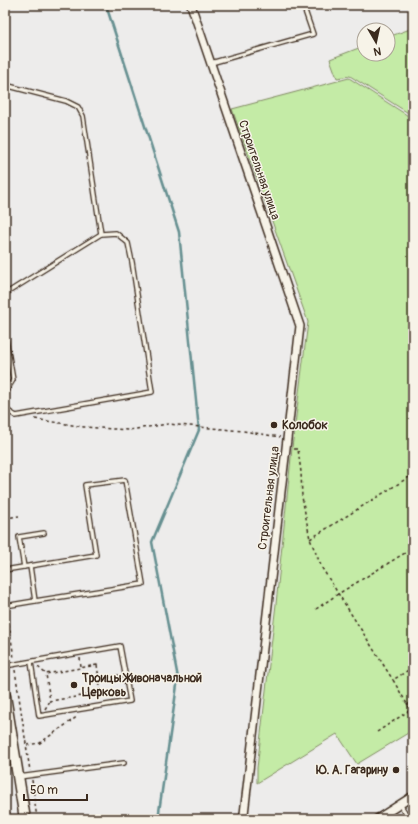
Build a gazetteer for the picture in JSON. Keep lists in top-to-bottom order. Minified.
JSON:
{"streets":{"street":["Строительная улица"]},"places":["Колобок","Троицы Живоначальной Церковь","Ю. А. Гагарину"],"scale_bar":"50 m","north":"bottom"}
